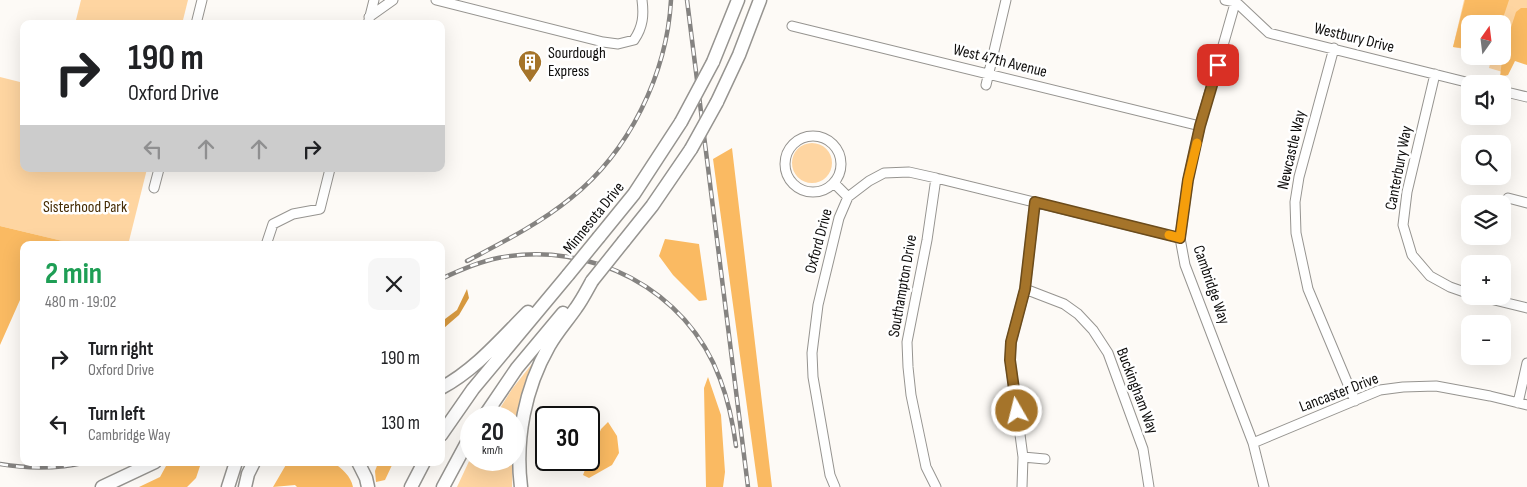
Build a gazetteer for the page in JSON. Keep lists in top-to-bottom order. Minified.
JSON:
{"streets":{"highway":["Minnesota Drive"],"street":["Westbury Drive","West 47th Avenue","Newcastle Way","Canterbury Way","Oxford Drive","Cambridge Way","Southampton Drive","Buckingham Way","Lancaster Drive"]},"crossings":[["Westbury Drive","Newcastle Way"],["Westbury Drive","Canterbury Way"],["Westbury Drive","Cambridge Way"],["West 47th Avenue","Cambridge Way"],["Newcastle Way","Lancaster Drive"],["Oxford Drive","Cambridge Way"],["Oxford Drive","Southampton Drive"],["Cambridge Way","Lancaster Drive"]],"parks":["Sisterhood Park"],"places":{"building":["Sourdough Express"]},"north":"top","page":{"map_buttons":["+","−"],"turn":["190 m","Oxford Drive"],"heading":["2 min","480 m · 19:02"],"list":[{"name":"Turn right","note":"Oxford Drive","value":"190 m"},{"name":"Turn left","note":"Cambridge Way","value":"130 m"}],"speed":"20 km/h","limit":"30"}}
